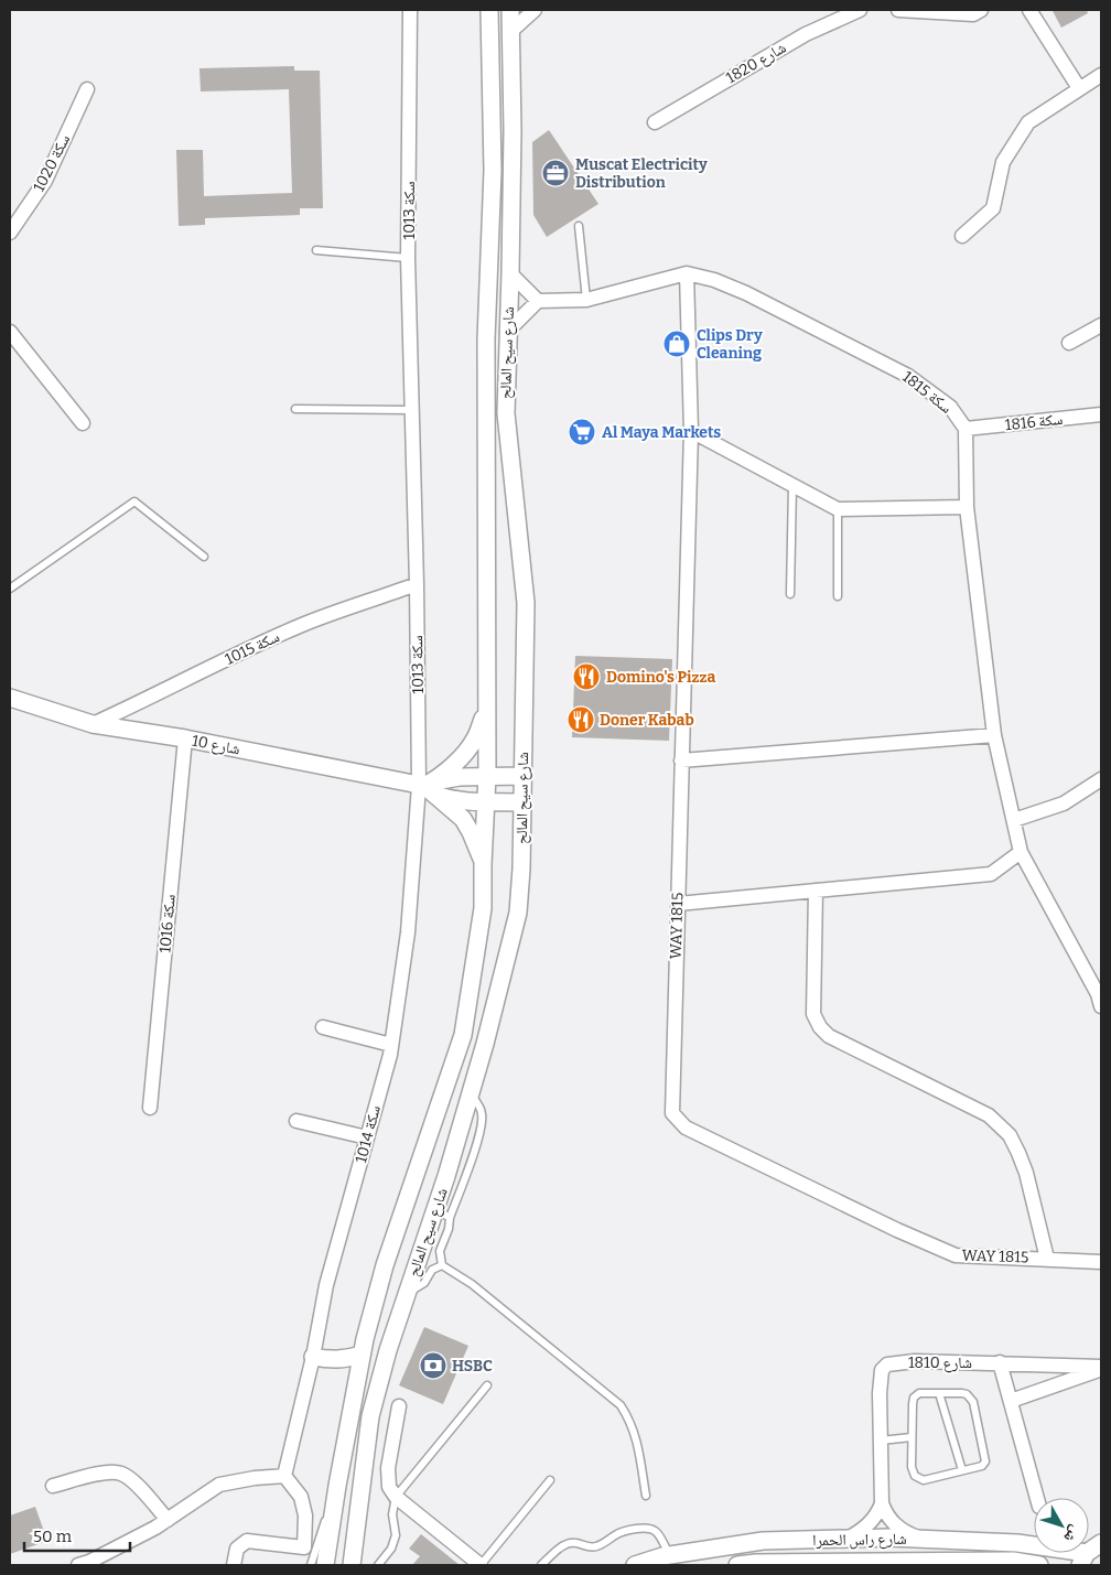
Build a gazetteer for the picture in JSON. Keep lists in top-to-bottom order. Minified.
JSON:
{"streets":{"street":["1820 شارع","سكة 1020","سكة 1013","شارع سيح المالح","سكة 1815","سكة 1816","سكة 1015","شارع 10","سكة 1016","WAY 1815","سكة 1014","شارع 1810","شارع راس الحمرا"]},"crossings":[["سكة 1013","سكة 1015"],["سكة 1013","شارع 10"],["سكة 1013","سكة 1014"],["شارع سيح المالح","شارع 10"],["سكة 1815","سكة 1816"],["سكة 1815","WAY 1815"],["سكة 1015","شارع 10"],["شارع 10","سكة 1016"],["شارع 10","سكة 1014"]],"places":{"office":["Muscat Electricity Distribution"],"shop":["Clips Dry Cleaning"],"supermarket":["Al Maya Markets"],"restaurant":["Domino's Pizza","Doner Kabab"],"bank":["HSBC"]},"scale_bar":"50 m","north":"bottom right"}
